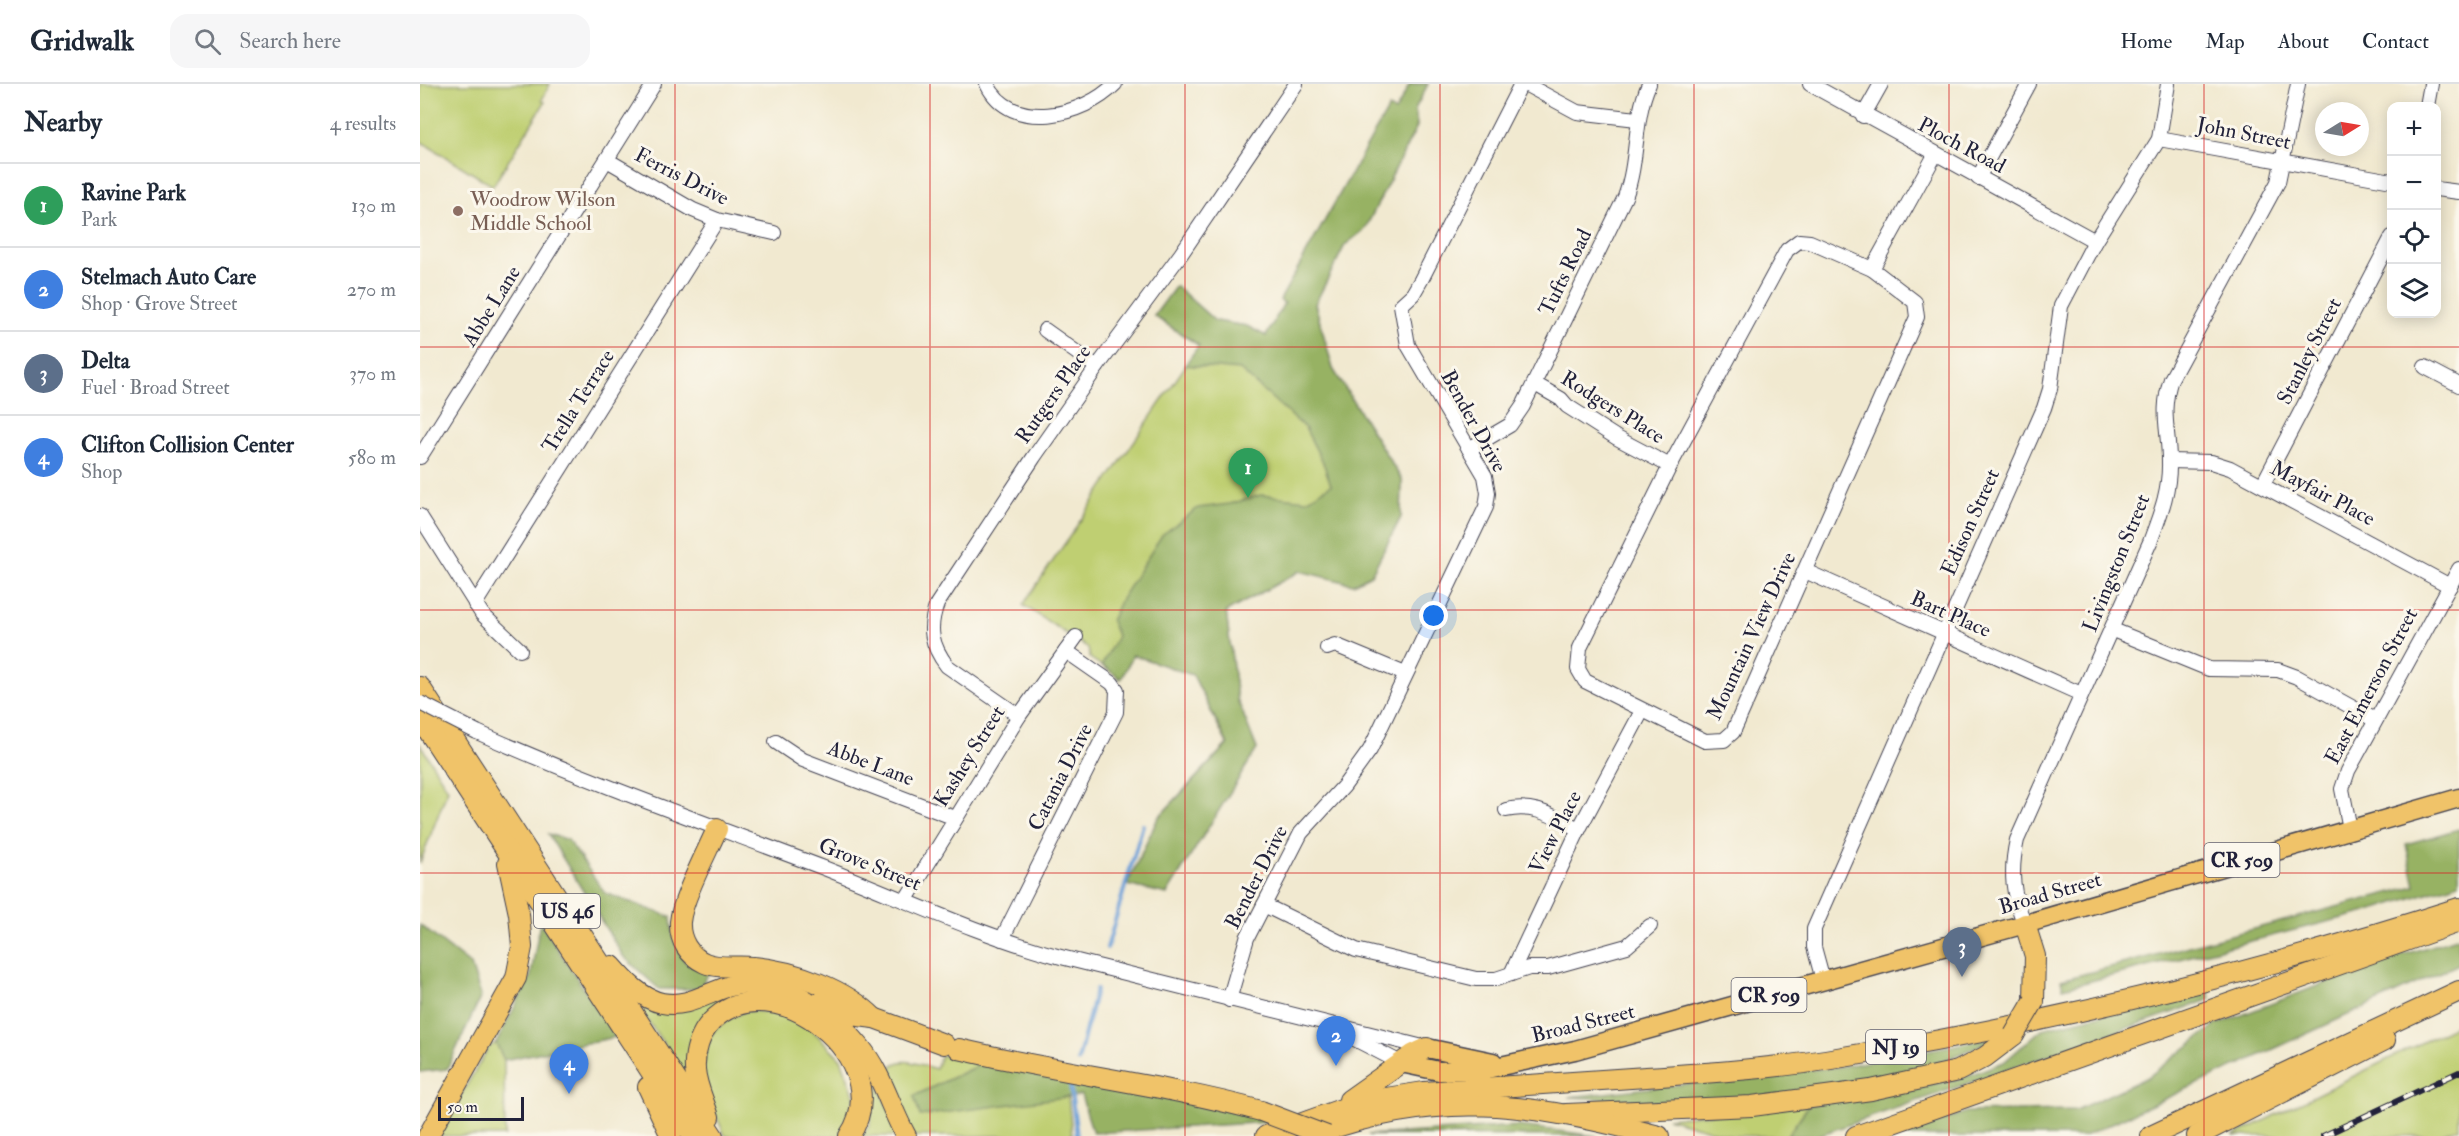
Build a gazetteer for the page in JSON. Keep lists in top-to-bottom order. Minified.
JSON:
{"streets":{"highway":["US 46","NJ 19"],"main road":["CR 509","Broad Street"],"street":["John Street","Ploch Road","Ferris Drive","Tufts Road","Abbe Lane","Stanley Street","Rutgers Place","Trella Terrace","Rodgers Place","Bender Drive","Mayfair Place","Edison Street","Livingston Street","Bart Place","Mountain View Drive","East Emerson Street","Kashey Street","Catania Drive","View Place","Grove Street"]},"crossings":[["John Street","Edison Street"],["John Street","Livingston Street"],["Ploch Road","Edison Street"],["Ferris Drive","Abbe Lane"],["Ferris Drive","Trella Terrace"],["Tufts Road","Rodgers Place"],["Tufts Road","Bender Drive"],["Abbe Lane","Kashey Street"],["Stanley Street","Mayfair Place"],["Rutgers Place","Kashey Street"],["Rodgers Place","Mountain View Drive"],["Bender Drive","Grove Street"],["Mayfair Place","Livingston Street"],["Mayfair Place","East Emerson Street"],["Edison Street","Bart Place"],["Edison Street","Broad Street"],["Livingston Street","Bart Place"],["Livingston Street","Broad Street"],["Bart Place","Mountain View Drive"],["Mountain View Drive","View Place"],["East Emerson Street","Broad Street"],["Kashey Street","Catania Drive"],["Kashey Street","Grove Street"],["Catania Drive","Grove Street"],["Grove Street","Broad Street"]],"places":["Woodrow Wilson Middle School"],"scale_bar":"50 m","north":"right","page":{"header":"Gridwalk","search":"Search here","nav":["Home","Map","About","Contact"],"heading":["Nearby","4 results"],"map_buttons":["+","−"],"list":[{"mark":"1","name":"Ravine Park","note":"Park","value":"130 m"},{"mark":"2","name":"Stelmach Auto Care","note":"Shop · Grove Street","value":"270 m"},{"mark":"3","name":"Delta","note":"Fuel · Broad Street","value":"370 m"},{"mark":"4","name":"Clifton Collision Center","note":"Shop","value":"580 m"}],"pins":["1","3","2","4"],"scale":"50 m"}}
